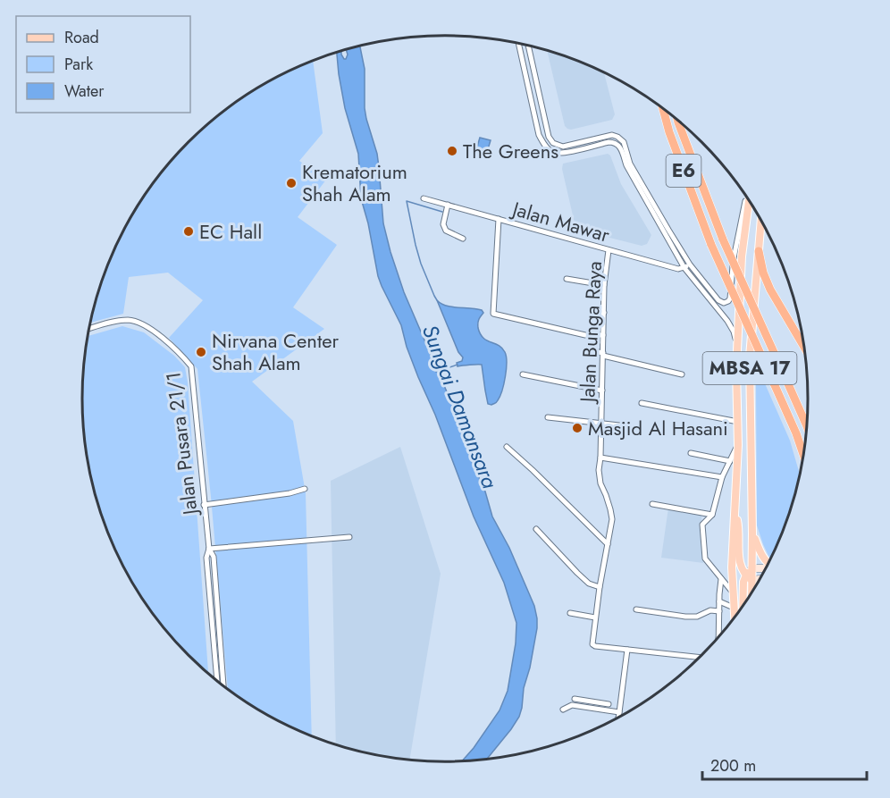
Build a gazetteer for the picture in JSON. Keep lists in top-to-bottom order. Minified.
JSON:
{"streets":{"highway":["E6"],"main road":["MBSA 17"],"street":["Jalan Mawar","Jalan Bunga Raya","Jalan Pusara 21/1"]},"crossings":[["Jalan Mawar","Jalan Bunga Raya"]],"water":["Sungai Damansara"],"places":["The Greens","Krematorium Shah Alam","EC Hall","Nirvana Center Shah Alam","Masjid Al Hasani"],"legend":["Road","Park","Water"],"scale_bar":"200 m"}
